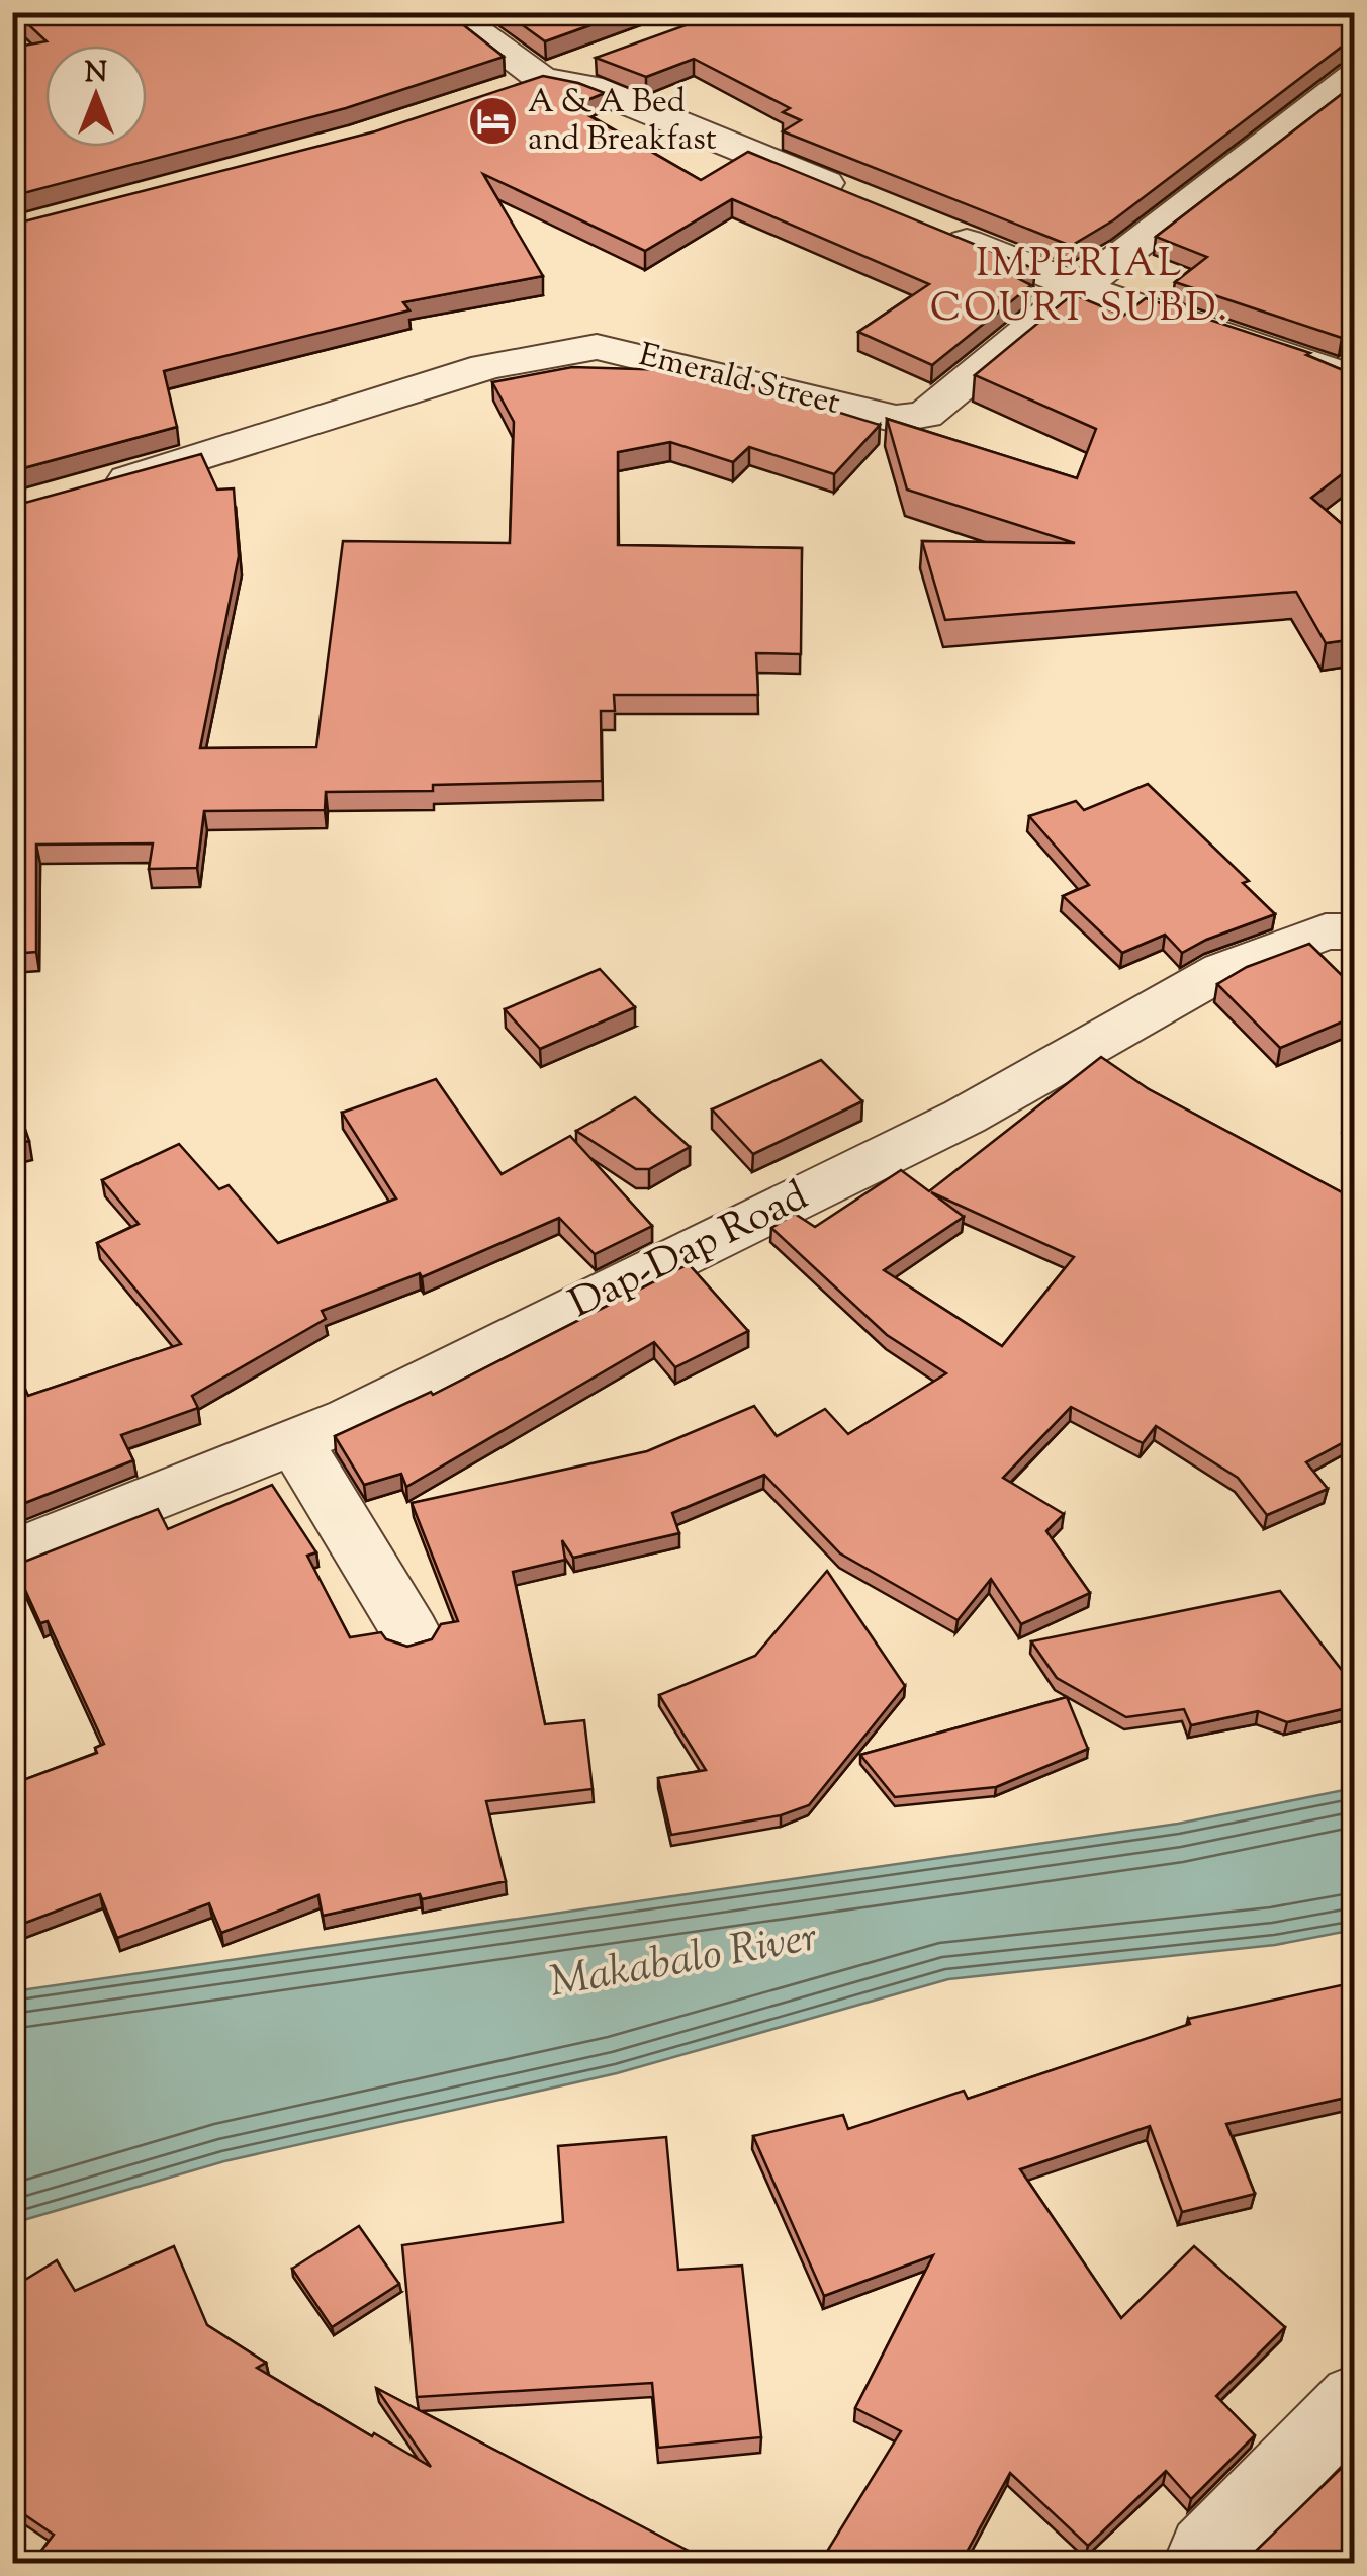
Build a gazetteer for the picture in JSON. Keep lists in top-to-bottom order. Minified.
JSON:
{"streets":{"street":["Emerald Street","Dap-Dap Road"]},"districts":["IMPERIAL COURT SUBD."],"water":["Makabalo River"],"places":{"hotel":["A & A Bed and Breakfast"]},"north":"top"}
